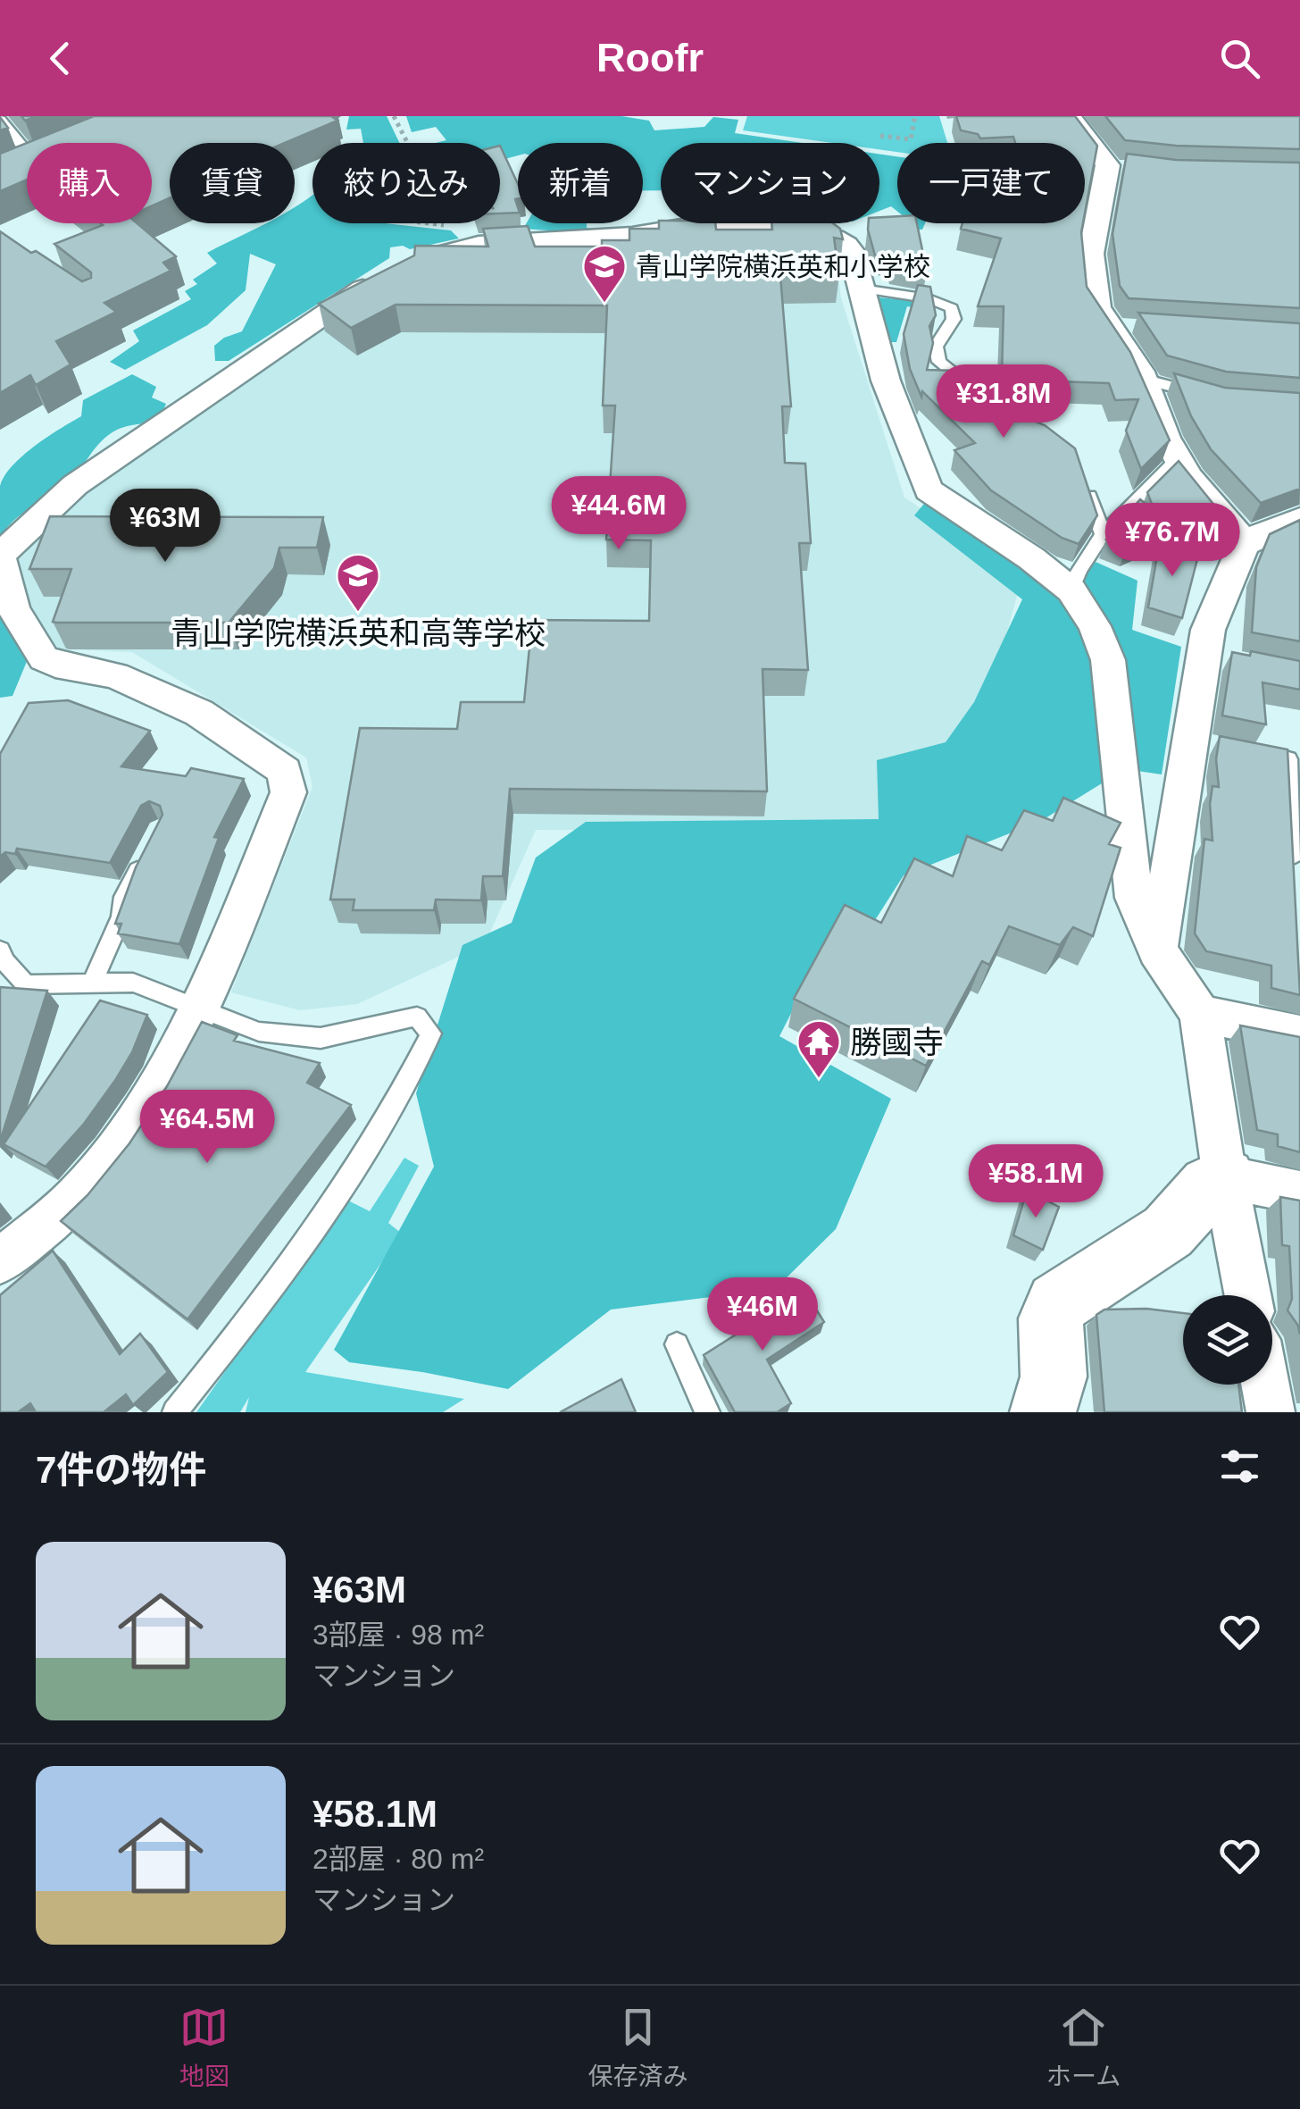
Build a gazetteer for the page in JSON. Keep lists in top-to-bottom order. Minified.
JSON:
{"places":{"school or university":["青山学院横浜英和小学校","青山学院横浜英和高等学校"],"temple":["勝國寺"]},"page":{"header":"Roofr","chip":["購入","賃貸","絞り込み","新着","マンション","一戸建て"],"price":["¥31.8M","¥44.6M","¥63M","¥76.7M","¥64.5M","¥58.1M","¥46M"],"heading":"7件の物件","list":[{"name":"¥63M","note":"3部屋 · 98 m² · マンション"},{"name":"¥58.1M","note":"2部屋 · 80 m² · マンション"}],"tabs":["地図","保存済み","ホーム"]}}
